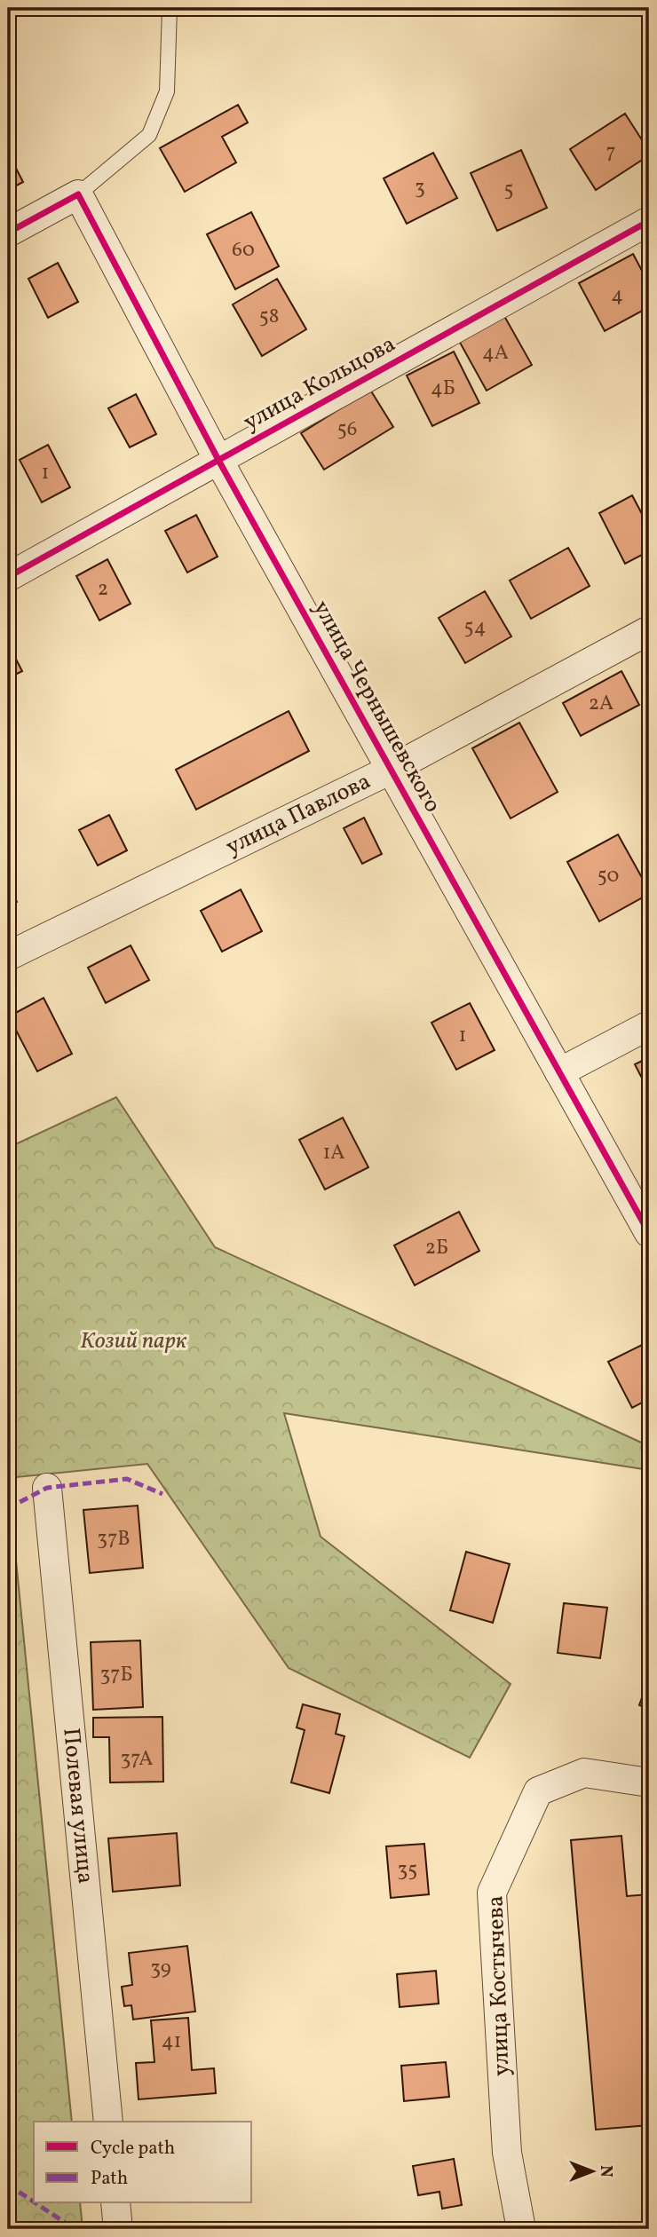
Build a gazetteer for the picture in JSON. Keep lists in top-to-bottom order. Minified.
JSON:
{"streets":{"street":["улица Кольцова","улица Чернышевского","улица Павлова","Полевая улица","улица Костычева"]},"crossings":[["улица Кольцова","улица Чернышевского"],["улица Чернышевского","улица Павлова"]],"parks":["Козий парк"],"house_numbers":["7","3","5","60","4","58","4А","4Б","56","1","2","54","2А","50","1","1А","2Б","37В","37Б","37А","35","39","41"],"legend":["Cycle path","Path"],"north":"right"}
